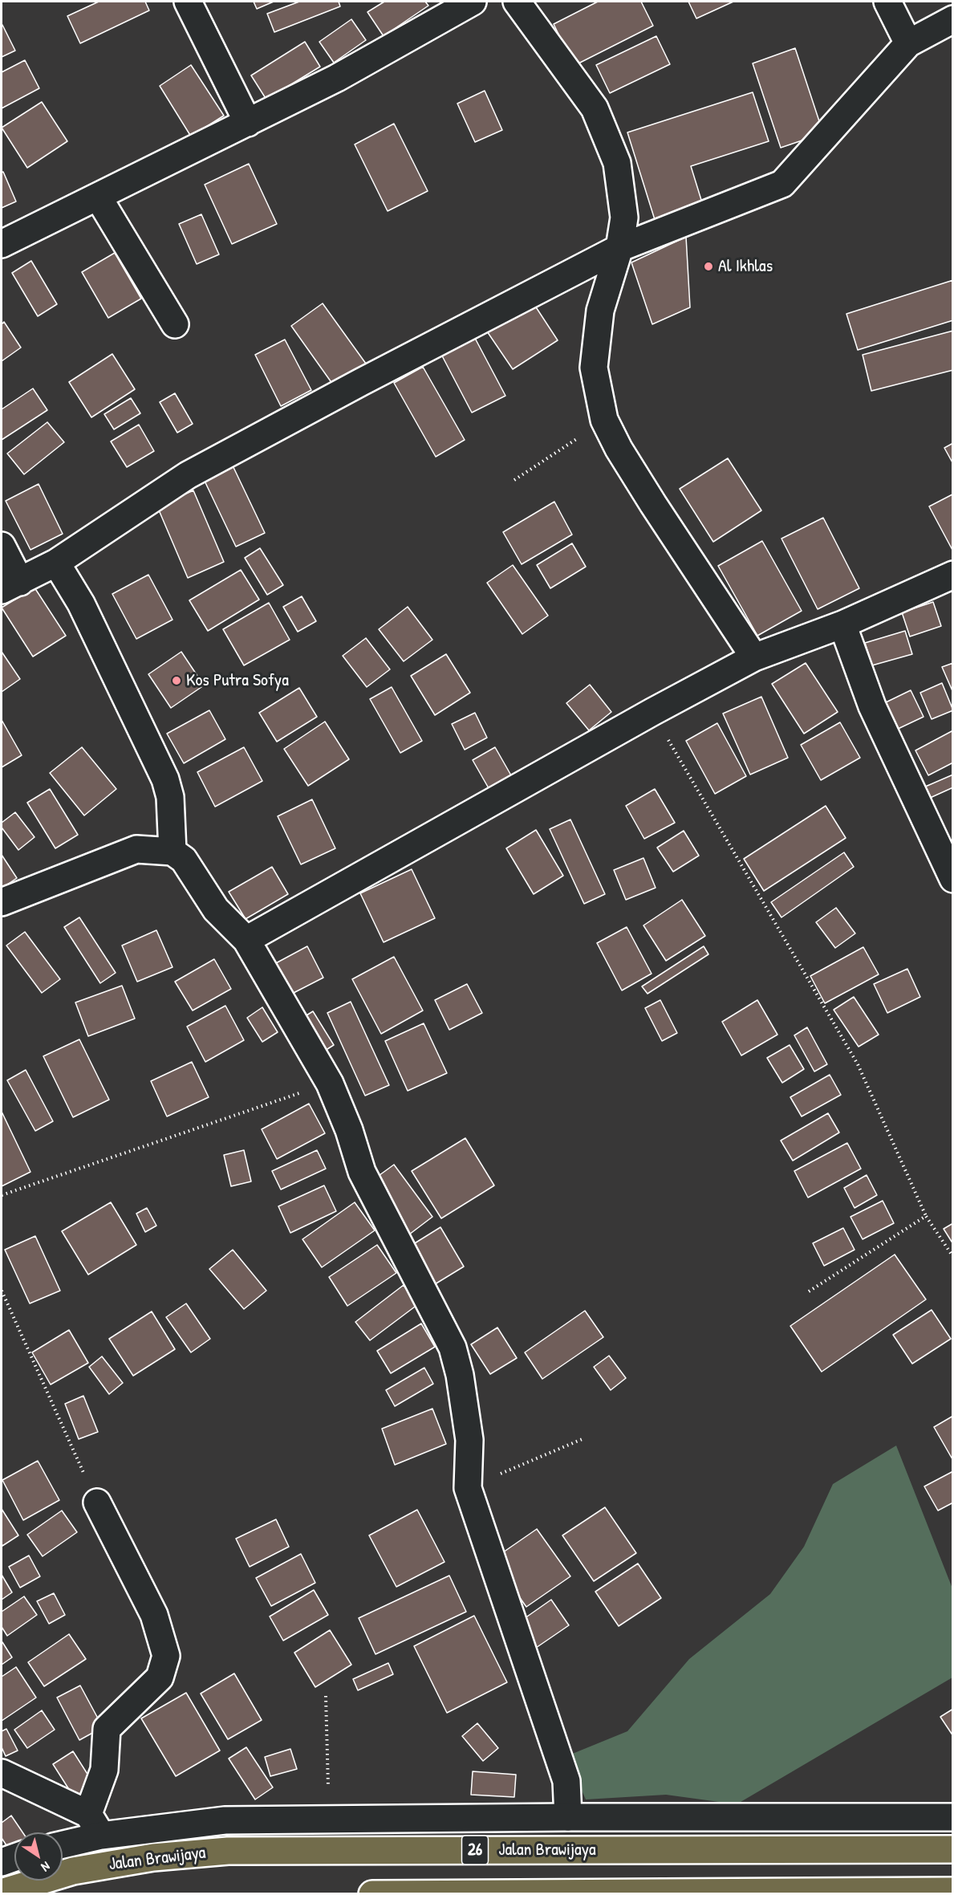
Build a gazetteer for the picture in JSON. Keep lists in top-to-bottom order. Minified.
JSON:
{"streets":{"highway":["26","Jalan Brawijaya"]},"places":["Al Ikhlas","Kos Putra Sofya"],"north":"bottom right"}
